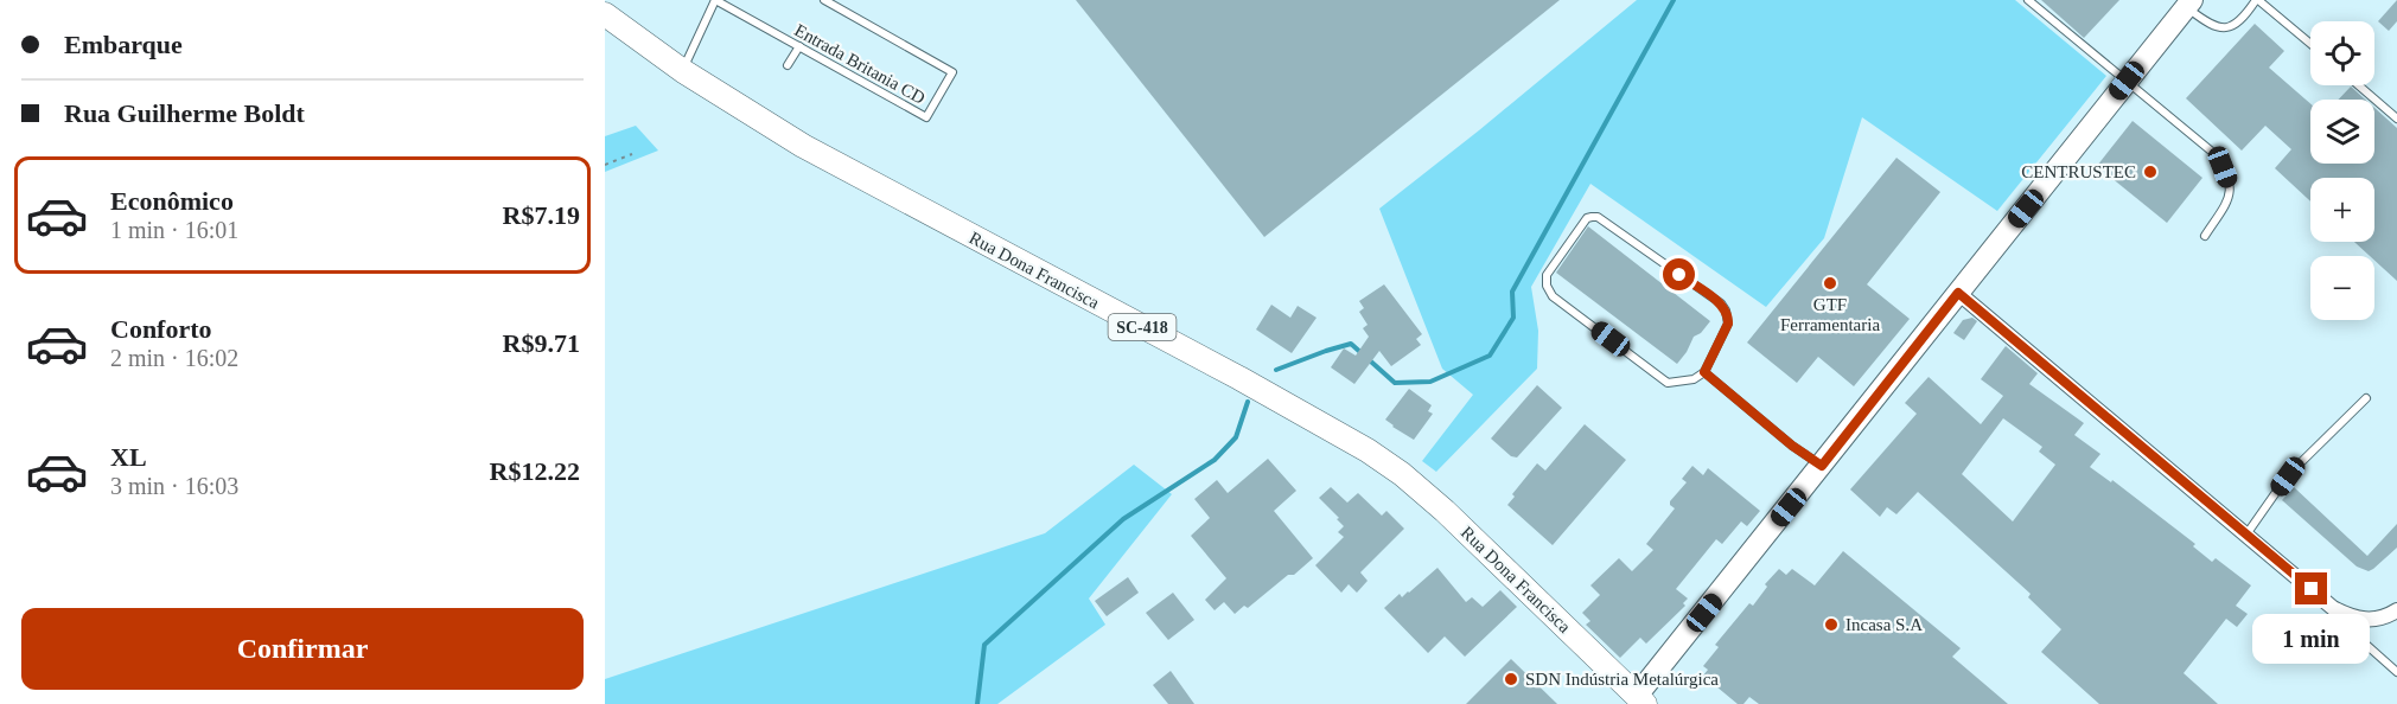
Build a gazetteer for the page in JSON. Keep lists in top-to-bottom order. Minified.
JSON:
{"streets":{"main road":["Rua Dona Francisca","SC-418"],"lane":["Entrada Britania CD"]},"crossings":[["Entrada Britania CD","Rua Dona Francisca"]],"places":["CENTRUSTEC","GTF Ferramentaria","Incasa S.A","SDN Indústria Metalúrgica"],"page":{"banner":["Embarque","Rua Guilherme Boldt"],"map_buttons":["+","−"],"list":[{"name":"Econômico","note":"1 min · 16:01","value":"R$7.19"},{"name":"Conforto","note":"2 min · 16:02","value":"R$9.71"},{"name":"XL","note":"3 min · 16:03","value":"R$12.22"}],"buttons":"Confirmar","bubble":"1 min"}}
